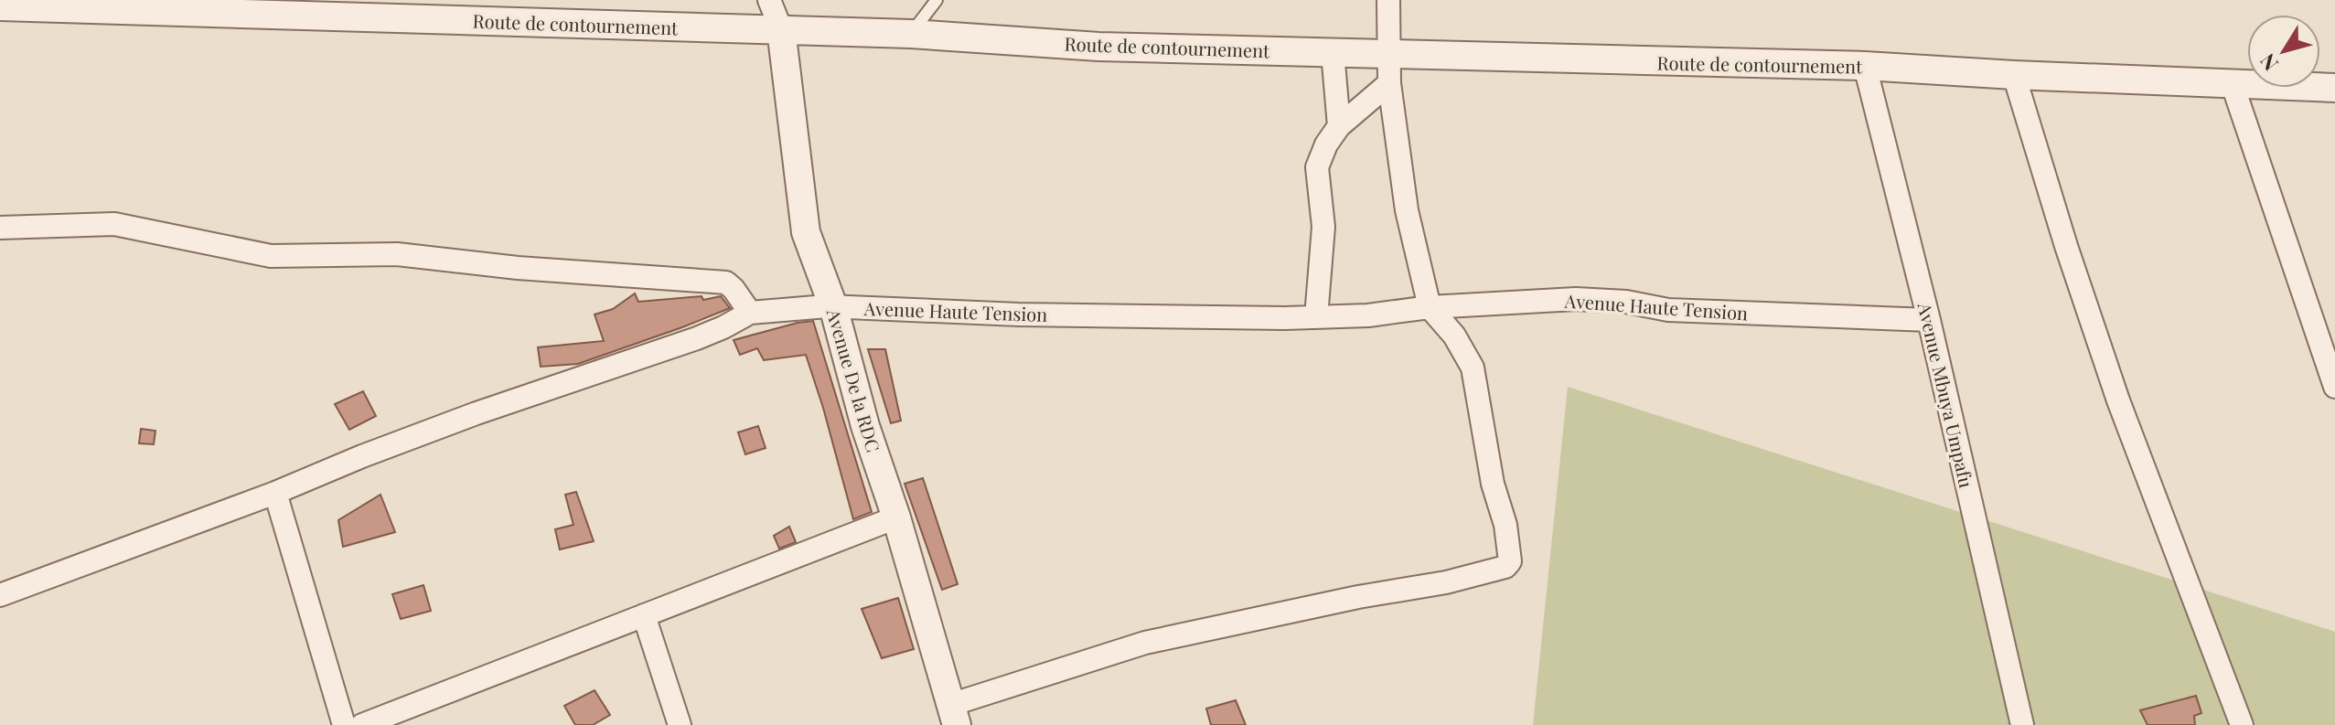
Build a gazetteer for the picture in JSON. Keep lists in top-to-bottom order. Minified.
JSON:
{"streets":{"street":["Route de contournement","Avenue Haute Tension","Avenue De la RDC","Avenue Mbuya Umpafu"]},"crossings":[["Route de contournement","Avenue De la RDC"],["Route de contournement","Avenue Mbuya Umpafu"],["Avenue Haute Tension","Avenue De la RDC"],["Avenue Haute Tension","Avenue Mbuya Umpafu"]],"north":"bottom left"}
